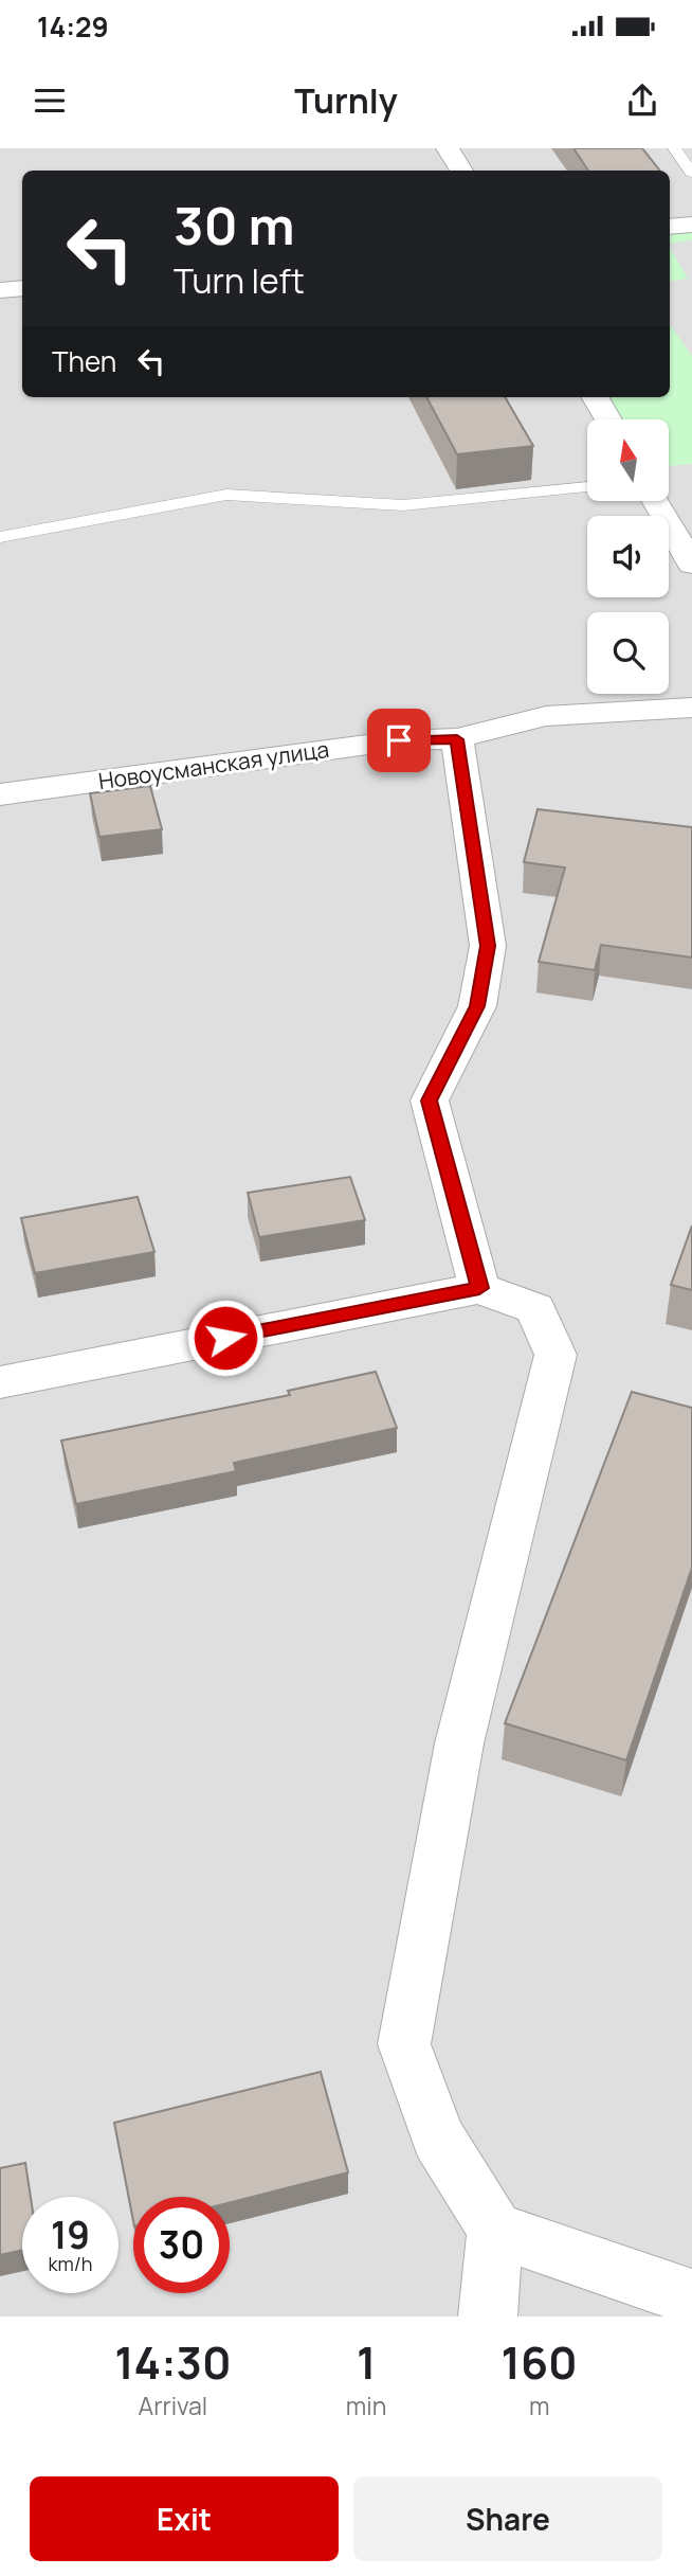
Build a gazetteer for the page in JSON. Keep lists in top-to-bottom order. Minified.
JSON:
{"streets":{"street":["Новоусманская улица"]},"north":"top","page":{"status":"14:29","header":"Turnly","turn":["30 m","Turn left"],"then":"Then","speed":"19 km/h","limit":"30","eta":["14:30","Arrival","1","min","160","m"],"buttons":["Exit","Share"]}}
